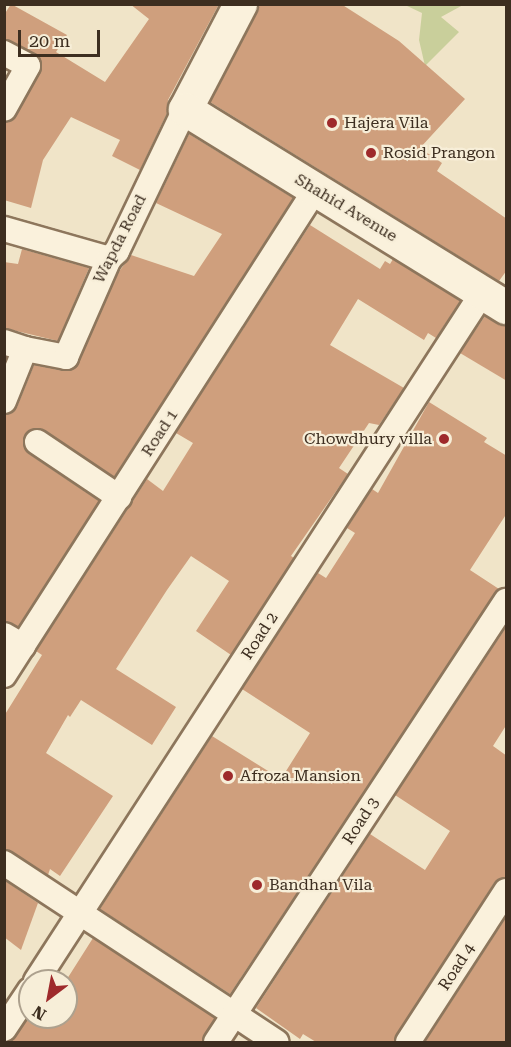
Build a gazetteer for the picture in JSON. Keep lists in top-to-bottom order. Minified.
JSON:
{"streets":{"street":["Shahid Avenue","Wapda Road","Road 1","Road 2","Road 3","Road 4"]},"crossings":[["Shahid Avenue","Wapda Road"],["Shahid Avenue","Road 1"],["Shahid Avenue","Road 2"]],"places":["Hajera Vila","Rosid Prangon","Chowdhury villa","Afroza Mansion","Bandhan Vila"],"scale_bar":"20 m","north":"bottom left"}
